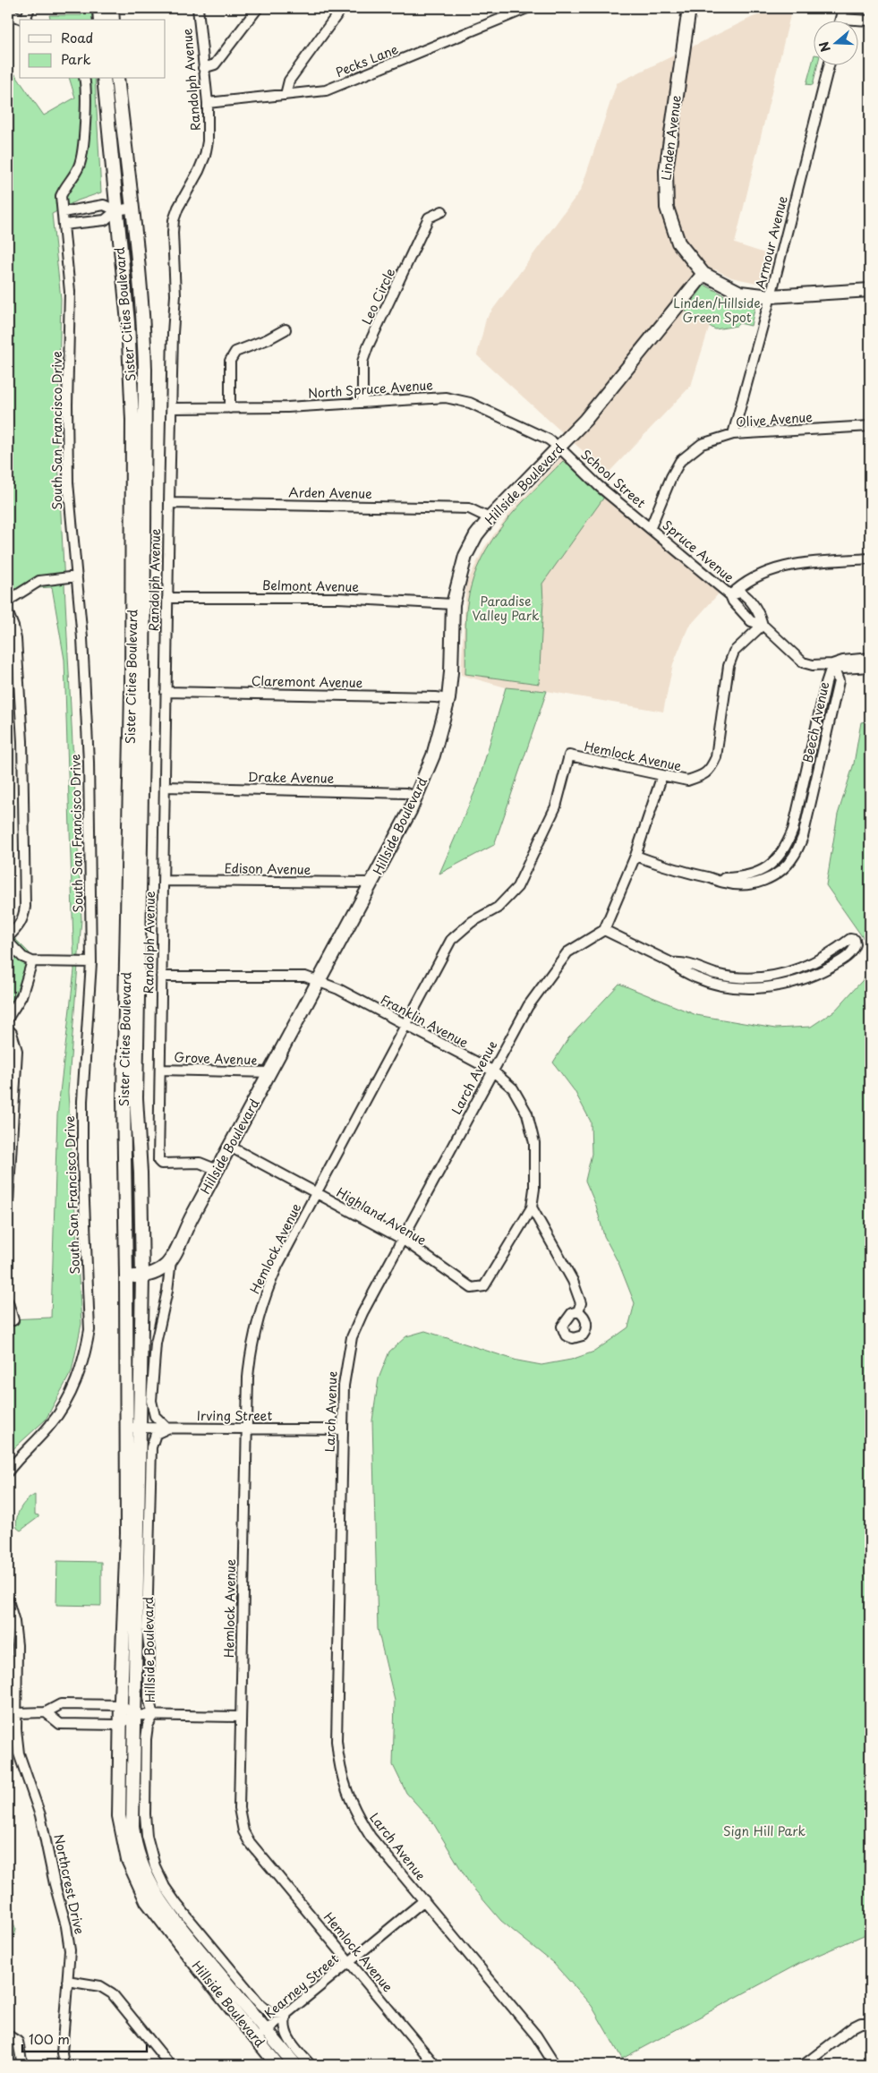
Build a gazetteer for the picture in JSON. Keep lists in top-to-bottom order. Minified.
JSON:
{"streets":{"main road":["Linden Avenue","Sister Cities Boulevard","Hillside Boulevard"],"street":["Pecks Lane","Randolph Avenue","Armour Avenue","Leo Circle","North Spruce Avenue","Olive Avenue","South San Francisco Drive","School Street","Arden Avenue","Spruce Avenue","Belmont Avenue","Claremont Avenue","Beech Avenue","Hemlock Avenue","Drake Avenue","Edison Avenue","Franklin Avenue","Grove Avenue","Larch Avenue","Highland Avenue","Irving Street","Northcrest Drive","Kearney Street"]},"crossings":[["Pecks Lane","Randolph Avenue"],["Randolph Avenue","North Spruce Avenue"],["Randolph Avenue","Hillside Boulevard"],["Randolph Avenue","Arden Avenue"],["Randolph Avenue","Belmont Avenue"],["Randolph Avenue","Claremont Avenue"],["Randolph Avenue","Drake Avenue"],["Randolph Avenue","Edison Avenue"],["Randolph Avenue","Franklin Avenue"],["Randolph Avenue","Grove Avenue"],["Linden Avenue","Armour Avenue"],["Linden Avenue","Hillside Boulevard"],["Armour Avenue","Olive Avenue"],["Leo Circle","North Spruce Avenue"],["Sister Cities Boulevard","Hillside Boulevard"],["North Spruce Avenue","School Street"],["North Spruce Avenue","Hillside Boulevard"],["Olive Avenue","School Street"],["Olive Avenue","Spruce Avenue"],["School Street","Hillside Boulevard"],["School Street","Spruce Avenue"],["Hillside Boulevard","Arden Avenue"],["Hillside Boulevard","Belmont Avenue"],["Hillside Boulevard","Claremont Avenue"],["Hillside Boulevard","Drake Avenue"],["Hillside Boulevard","Edison Avenue"],["Hillside Boulevard","Franklin Avenue"],["Hillside Boulevard","Grove Avenue"],["Hillside Boulevard","Highland Avenue"],["Hillside Boulevard","Irving Street"],["Hillside Boulevard","Kearney Street"],["Spruce Avenue","Beech Avenue"],["Spruce Avenue","Hemlock Avenue"],["Hemlock Avenue","Franklin Avenue"],["Hemlock Avenue","Highland Avenue"],["Hemlock Avenue","Irving Street"],["Hemlock Avenue","Kearney Street"],["Franklin Avenue","Larch Avenue"],["Franklin Avenue","Highland Avenue"],["Larch Avenue","Highland Avenue"],["Larch Avenue","Irving Street"],["Larch Avenue","Kearney Street"]],"parks":["Linden/Hillside Green Spot","Paradise Valley Park","Sign Hill Park"],"legend":["Road","Park"],"scale_bar":"100 m","north":"left"}
